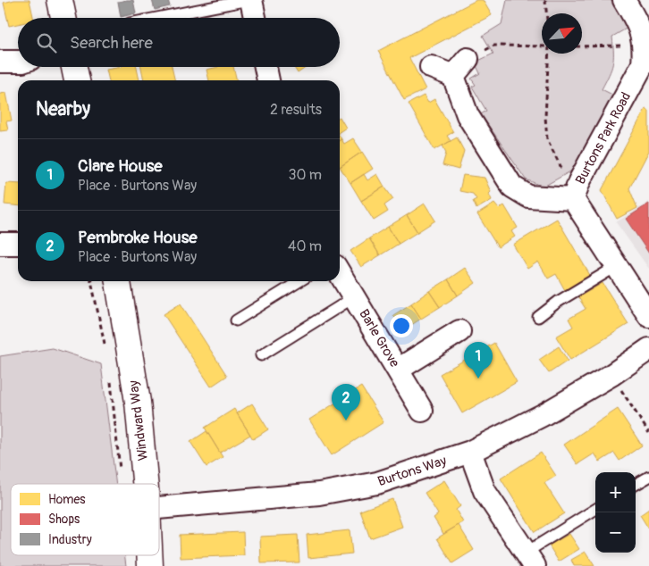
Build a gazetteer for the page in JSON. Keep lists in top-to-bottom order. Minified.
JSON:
{"streets":{"street":["Burtons Park Road","Barle Grove","Windward Way","Burtons Way"]},"legend":["Homes","Shops","Industry"],"north":"top right","page":{"search":"Search here","heading":["Nearby","2 results"],"list":[{"mark":"1","name":"Clare House","note":"Place · Burtons Way","value":"30 m"},{"mark":"2","name":"Pembroke House","note":"Place · Burtons Way","value":"40 m"}],"pins":["1","2"],"map_buttons":["+","−"]}}
